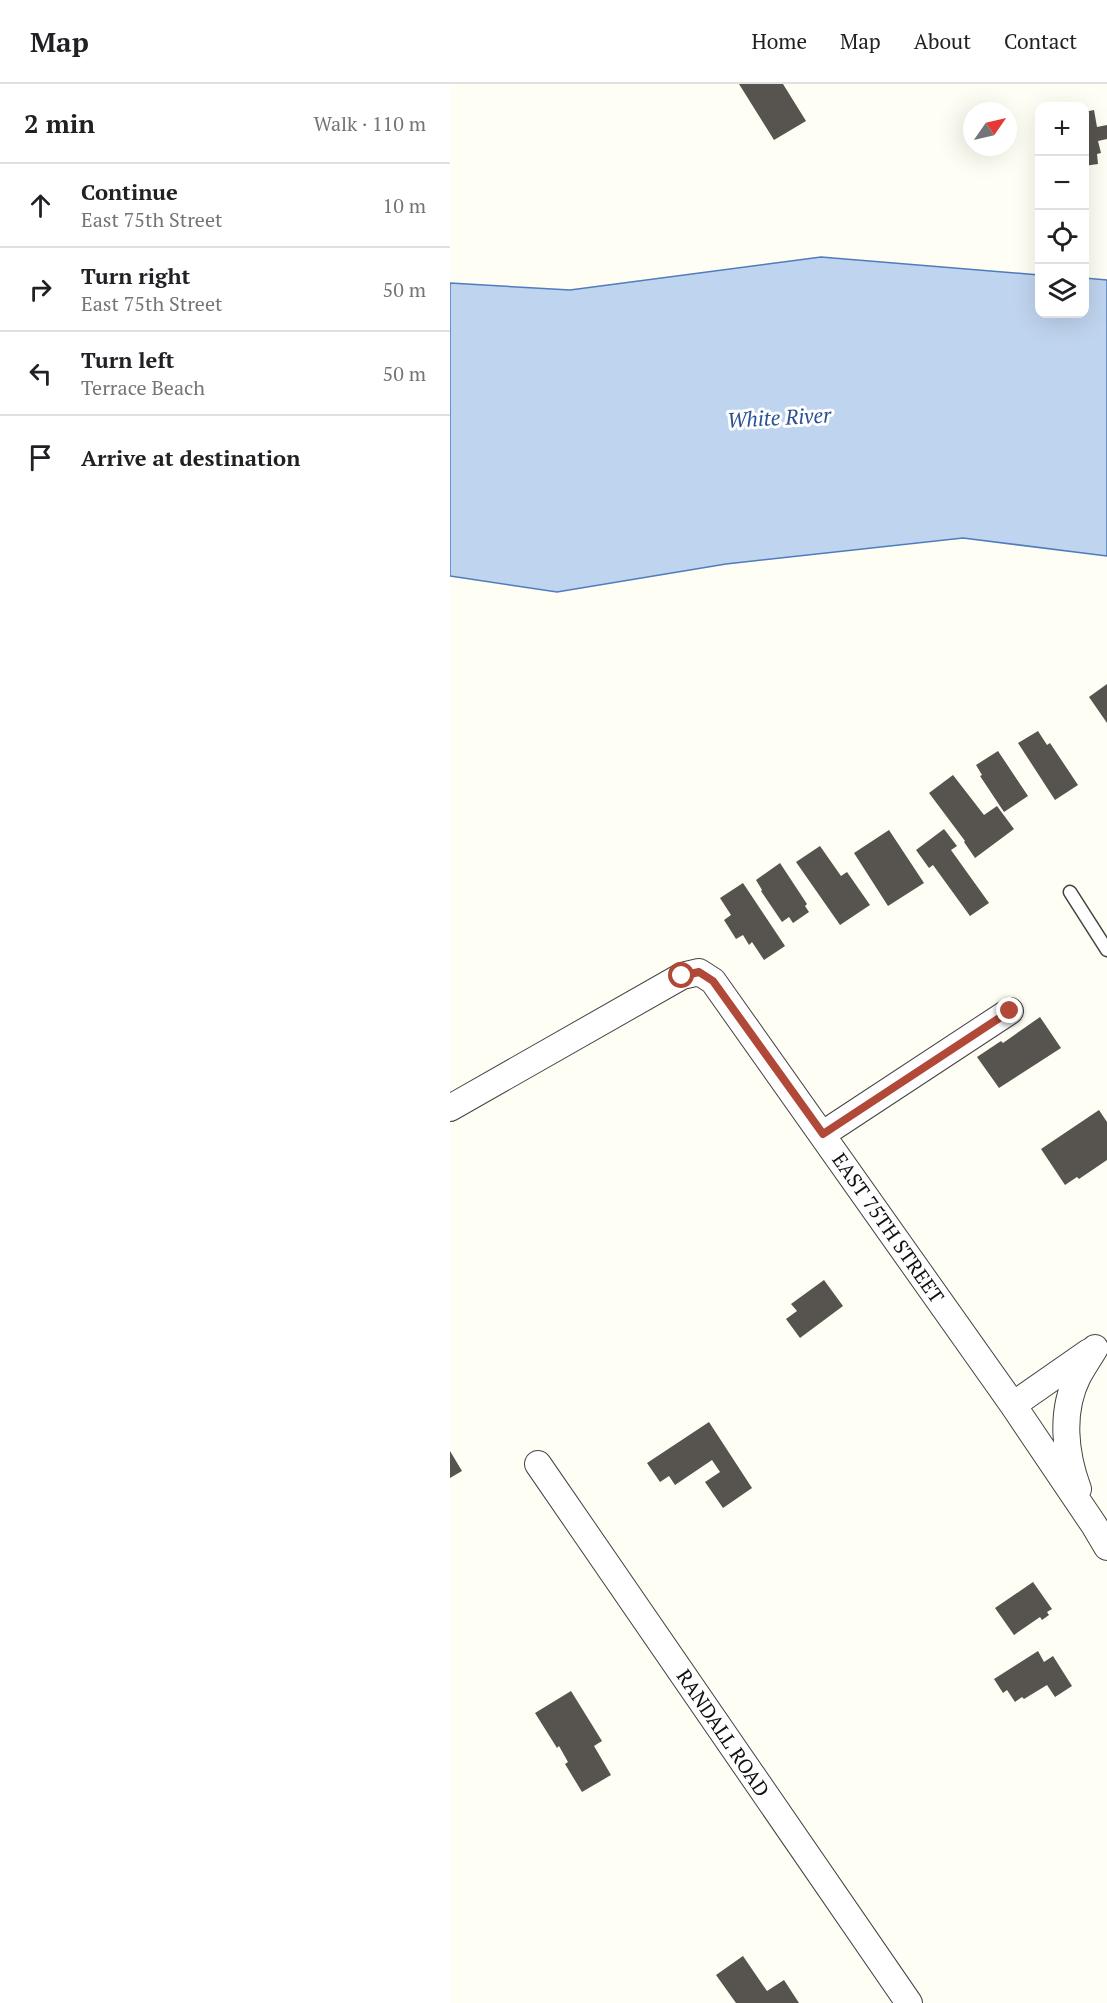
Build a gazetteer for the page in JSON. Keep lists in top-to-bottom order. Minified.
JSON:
{"streets":{"street":["EAST 75TH STREET","RANDALL ROAD"]},"water":["White River"],"north":"top right","page":{"header":"Map","nav":["Home","Map","About","Contact"],"heading":["2 min","Walk · 110 m"],"map_buttons":["+","−"],"list":[["Continue","East 75th Street","10 m"],["Turn right","East 75th Street","50 m"],["Turn left","Terrace Beach","50 m"],"Arrive at destination"]}}
